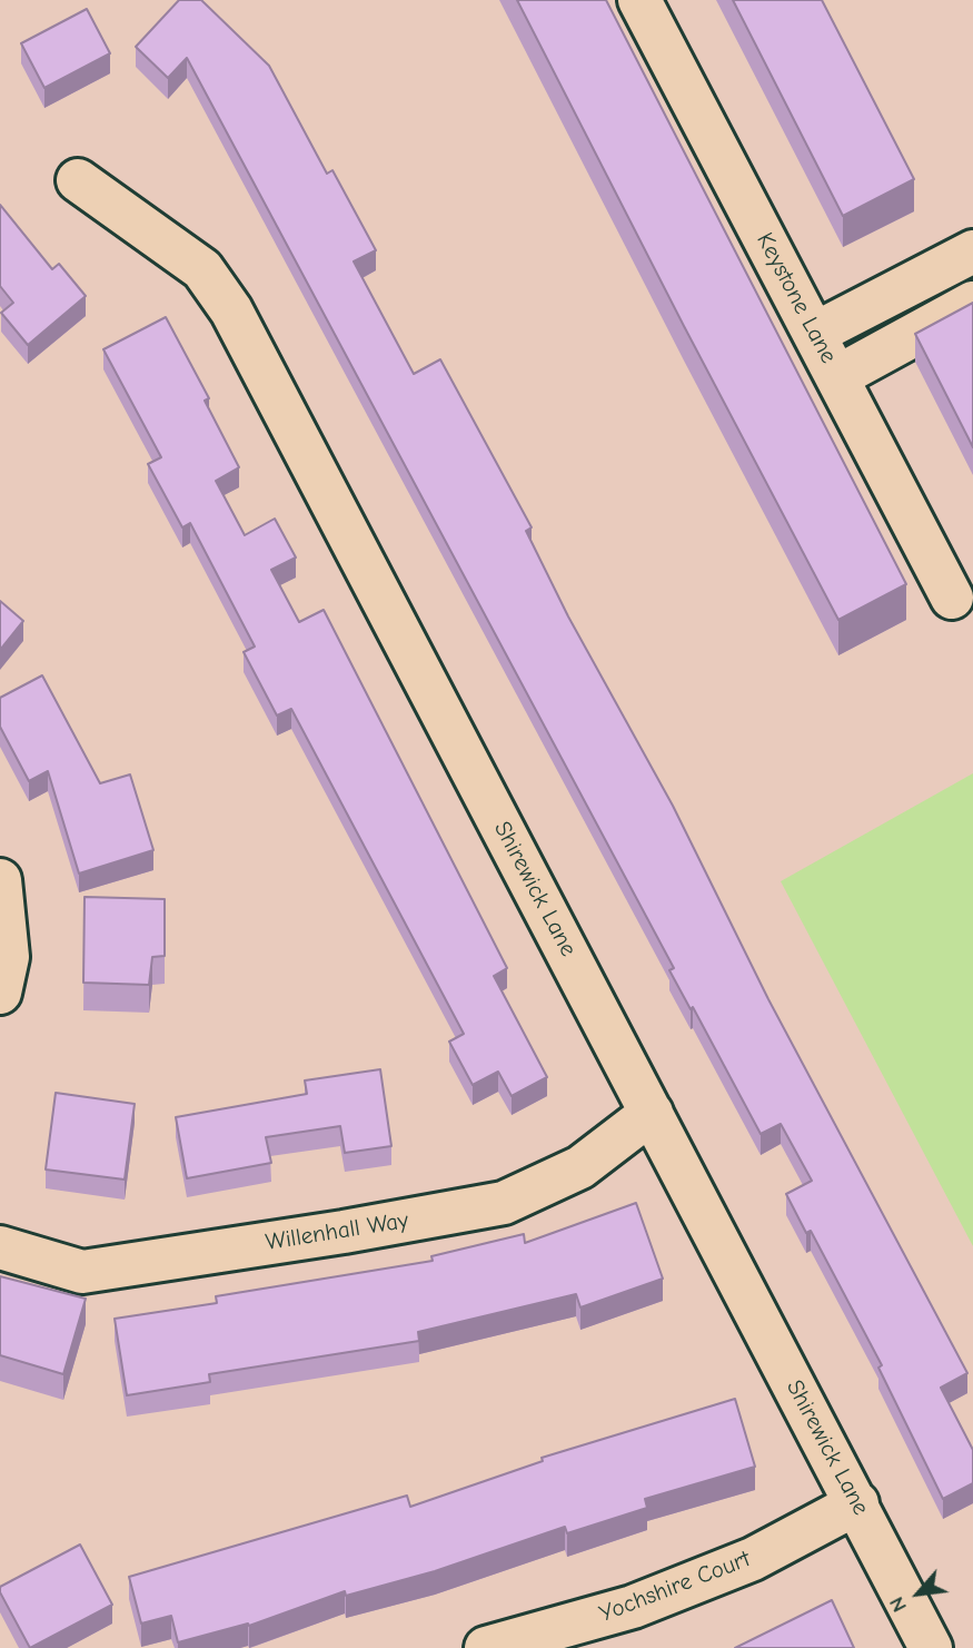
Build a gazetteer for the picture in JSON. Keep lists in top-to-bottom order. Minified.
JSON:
{"streets":{"street":["Keystone Lane","Shirewick Lane","Willenhall Way","Yochshire Court"]},"crossings":[["Shirewick Lane","Willenhall Way"],["Shirewick Lane","Yochshire Court"]],"north":"bottom left"}
